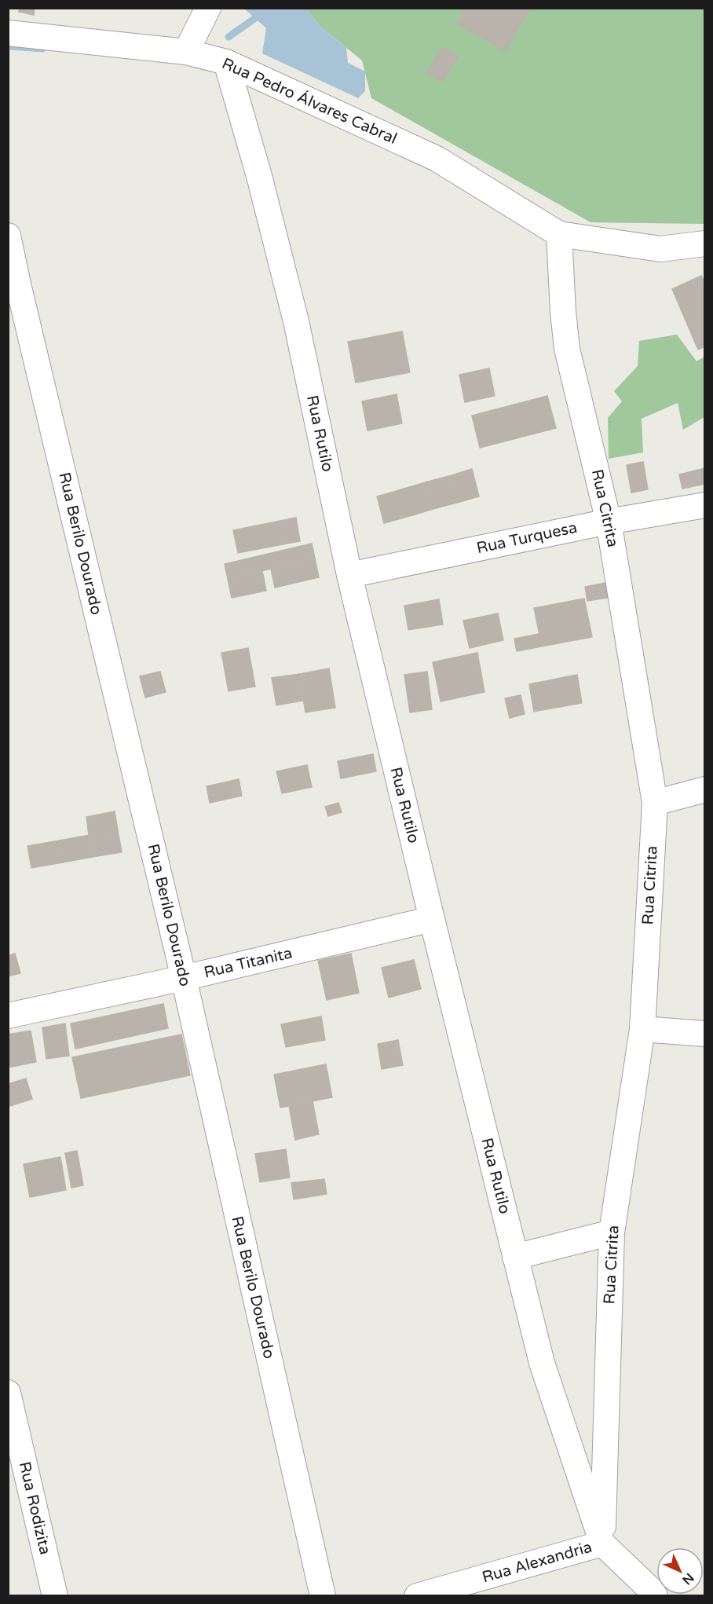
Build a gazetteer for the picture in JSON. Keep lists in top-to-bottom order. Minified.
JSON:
{"streets":{"street":["Rua Pedro Álvares Cabral","Rua Rutilo","Rua Citrita","Rua Turquesa","Rua Berilo Dourado","Rua Titanita","Rua Rodizita","Rua Alexandria"]},"crossings":[["Rua Pedro Álvares Cabral","Rua Rutilo"],["Rua Pedro Álvares Cabral","Rua Citrita"],["Rua Rutilo","Rua Citrita"],["Rua Rutilo","Rua Turquesa"],["Rua Rutilo","Rua Titanita"],["Rua Rutilo","Rua Alexandria"],["Rua Citrita","Rua Turquesa"],["Rua Citrita","Rua Alexandria"],["Rua Berilo Dourado","Rua Titanita"]],"north":"bottom right"}
